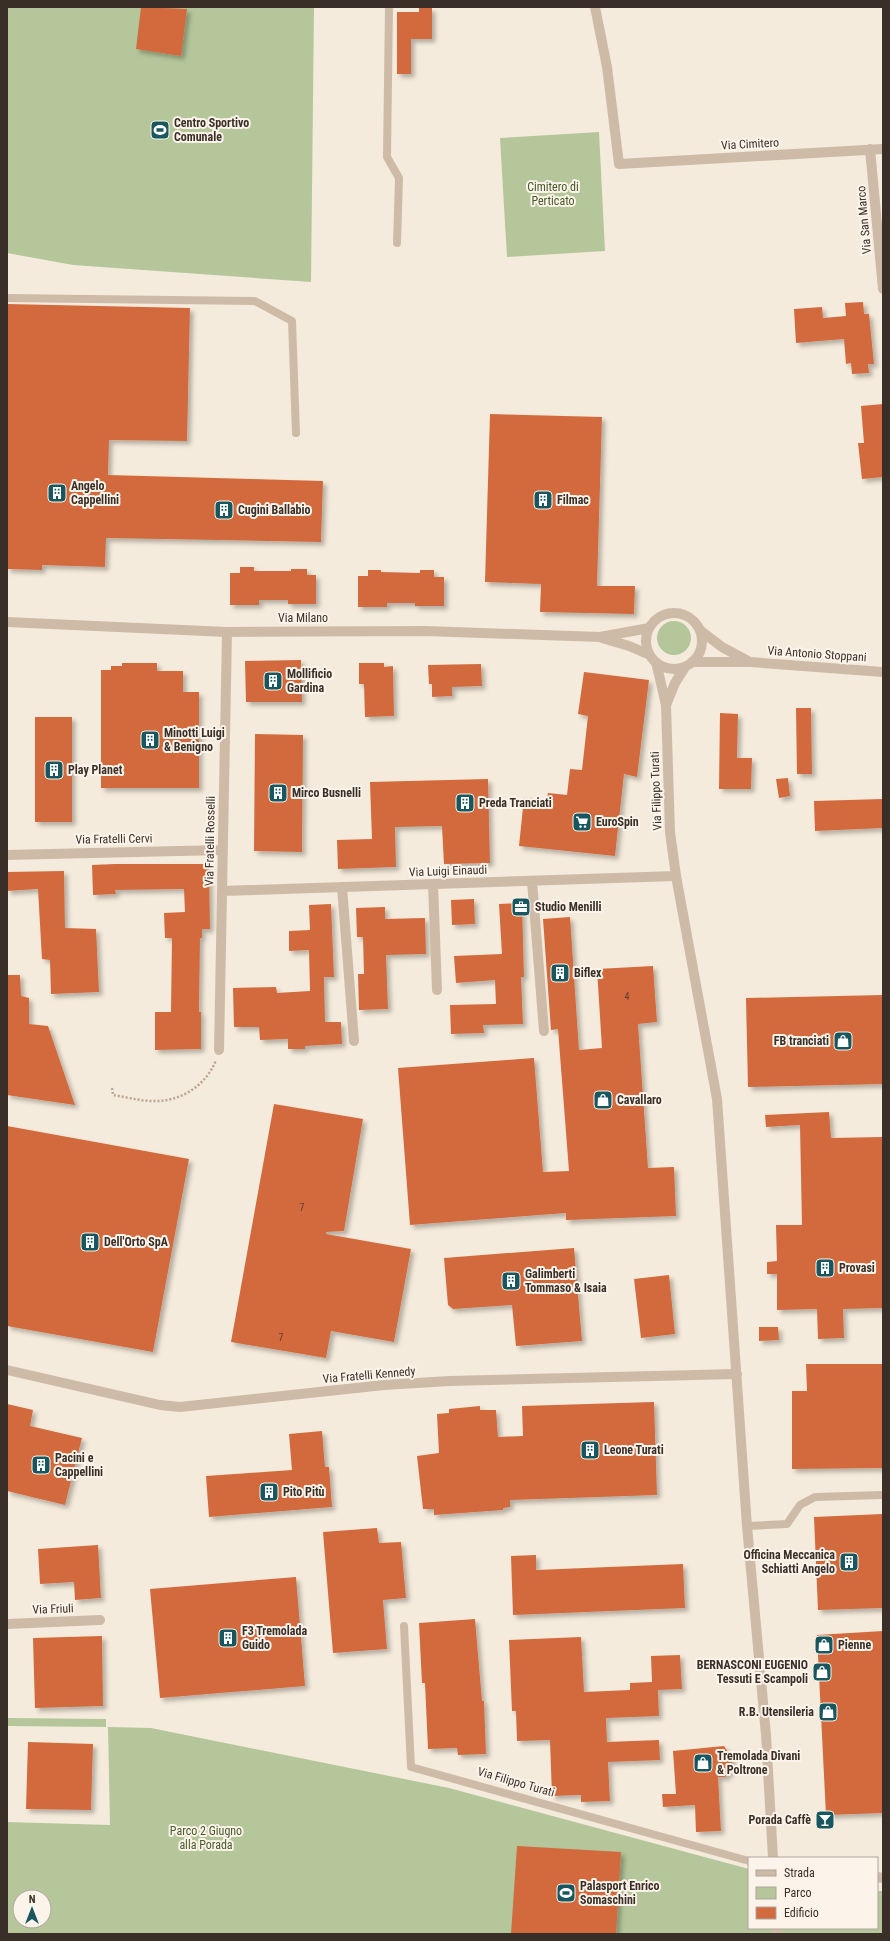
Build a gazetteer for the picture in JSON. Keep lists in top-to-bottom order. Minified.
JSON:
{"streets":{"street":["Via Cimitero","Via San Marco","Via Milano","Via Antonio Stoppani","Via Filippo Turati","Via Fratelli Cervi","Via Fratelli Rosselli","Via Luigi Einaudi","Via Fratelli Kennedy","Via Friuli"]},"crossings":[["Via Cimitero","Via San Marco"],["Via Milano","Via Antonio Stoppani"],["Via Milano","Via Filippo Turati"],["Via Milano","Via Fratelli Rosselli"],["Via Antonio Stoppani","Via Filippo Turati"],["Via Filippo Turati","Via Luigi Einaudi"],["Via Filippo Turati","Via Fratelli Kennedy"],["Via Fratelli Cervi","Via Fratelli Rosselli"],["Via Fratelli Rosselli","Via Luigi Einaudi"]],"parks":["Cimitero di Perticato","Parco 2 Giugno alla Porada"],"places":{"sports":["Centro Sportivo Comunale","Palasport Enrico Somaschini"],"building":["Angelo Cappellini","Filmac","Cugini Ballabio","Mollificio Gardina","Minotti Luigi & Benigno","Play Planet","Mirco Busnelli","Preda Tranciati","Biflex","Dell'Orto SpA","Provasi","Galimberti Tommaso & Isaia","Leone Turati","Pacini e Cappellini","Pito Pitù","Officina Meccanica Schiatti Angelo","F3 Tremolada Guido"],"supermarket":["EuroSpin"],"office":["Studio Menilli"],"shop":["FB tranciati","Cavallaro","Pienne","BERNASCONI EUGENIO Tessuti E Scampoli","R.B. Utensileria","Tremolada Divani & Poltrone"],"bar":["Porada Caffè"]},"house_numbers":["4","7","7"],"legend":["Strada","Parco","Edificio"],"north":"top"}
